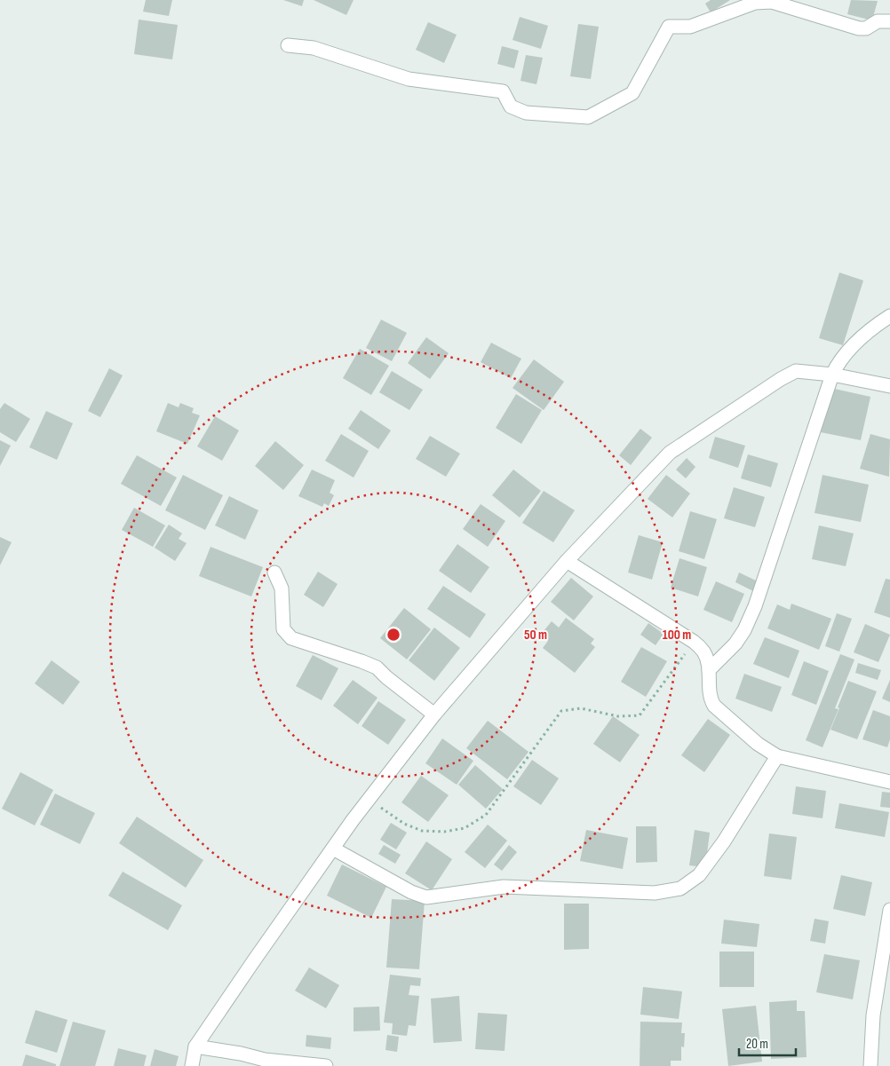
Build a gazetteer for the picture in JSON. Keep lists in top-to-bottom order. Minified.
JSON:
{"scale_bar":"20 m","rings":["50 m","100 m"]}
